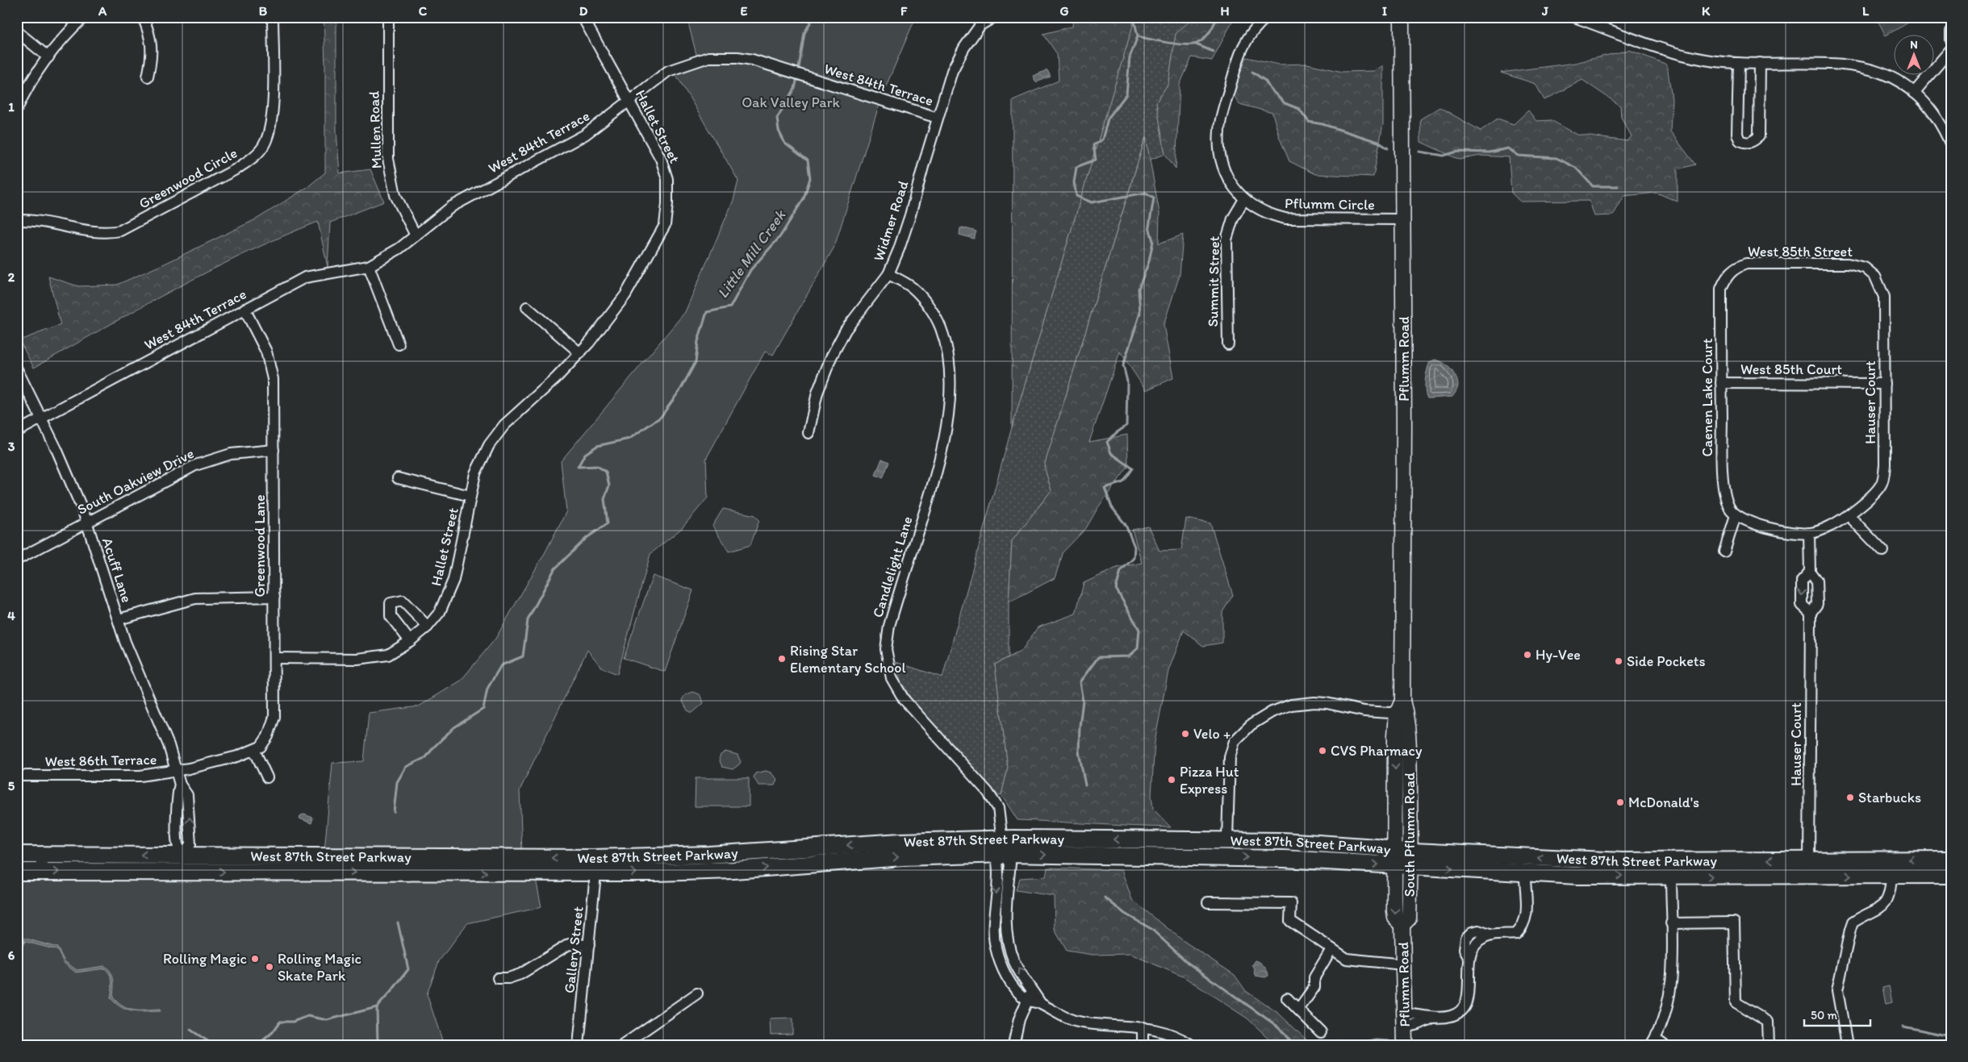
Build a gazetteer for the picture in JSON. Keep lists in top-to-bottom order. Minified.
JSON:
{"streets":{"main road":["Pflumm Road","South Pflumm Road","West 87th Street Parkway"],"street":["West 84th Terrace","Hallet Street","Mullen Road","Greenwood Circle","Pflumm Circle","Widmer Road","West 85th Street","Summit Street","West 85th Court","Caenen Lake Court","Hauser Court","South Oakview Drive","Greenwood Lane","Candlelight Lane","Acuff Lane","West 86th Terrace","Gallery Street"]},"crossings":[["West 84th Terrace","Hallet Street"],["West 84th Terrace","Mullen Road"],["West 84th Terrace","Widmer Road"],["West 84th Terrace","Greenwood Lane"],["West 84th Terrace","Acuff Lane"],["Pflumm Circle","Summit Street"],["Pflumm Circle","Pflumm Road"],["Widmer Road","Candlelight Lane"],["West 85th Street","Caenen Lake Court"],["West 85th Street","Hauser Court"],["Pflumm Road","South Pflumm Road"],["West 85th Court","Caenen Lake Court"],["West 85th Court","Hauser Court"],["Hauser Court","West 87th Street Parkway"],["South Oakview Drive","Greenwood Lane"],["South Oakview Drive","Acuff Lane"],["Greenwood Lane","West 86th Terrace"],["Candlelight Lane","West 87th Street Parkway"],["Acuff Lane","West 86th Terrace"],["Acuff Lane","West 87th Street Parkway"],["South Pflumm Road","West 87th Street Parkway"],["West 87th Street Parkway","Gallery Street"]],"water":["Little Mill Creek"],"parks":["Oak Valley Park"],"places":["Hy-Vee","Rising Star Elementary School","Side Pockets","Velo +","CVS Pharmacy","Pizza Hut Express","Starbucks","McDonald's","Rolling Magic","Rolling Magic Skate Park"],"scale_bar":"50 m","north":"top","grid":{"columns":["A","B","C","D","E","F","G","H","I","J","K","L"],"rows":["1","2","3","4","5","6"]}}
